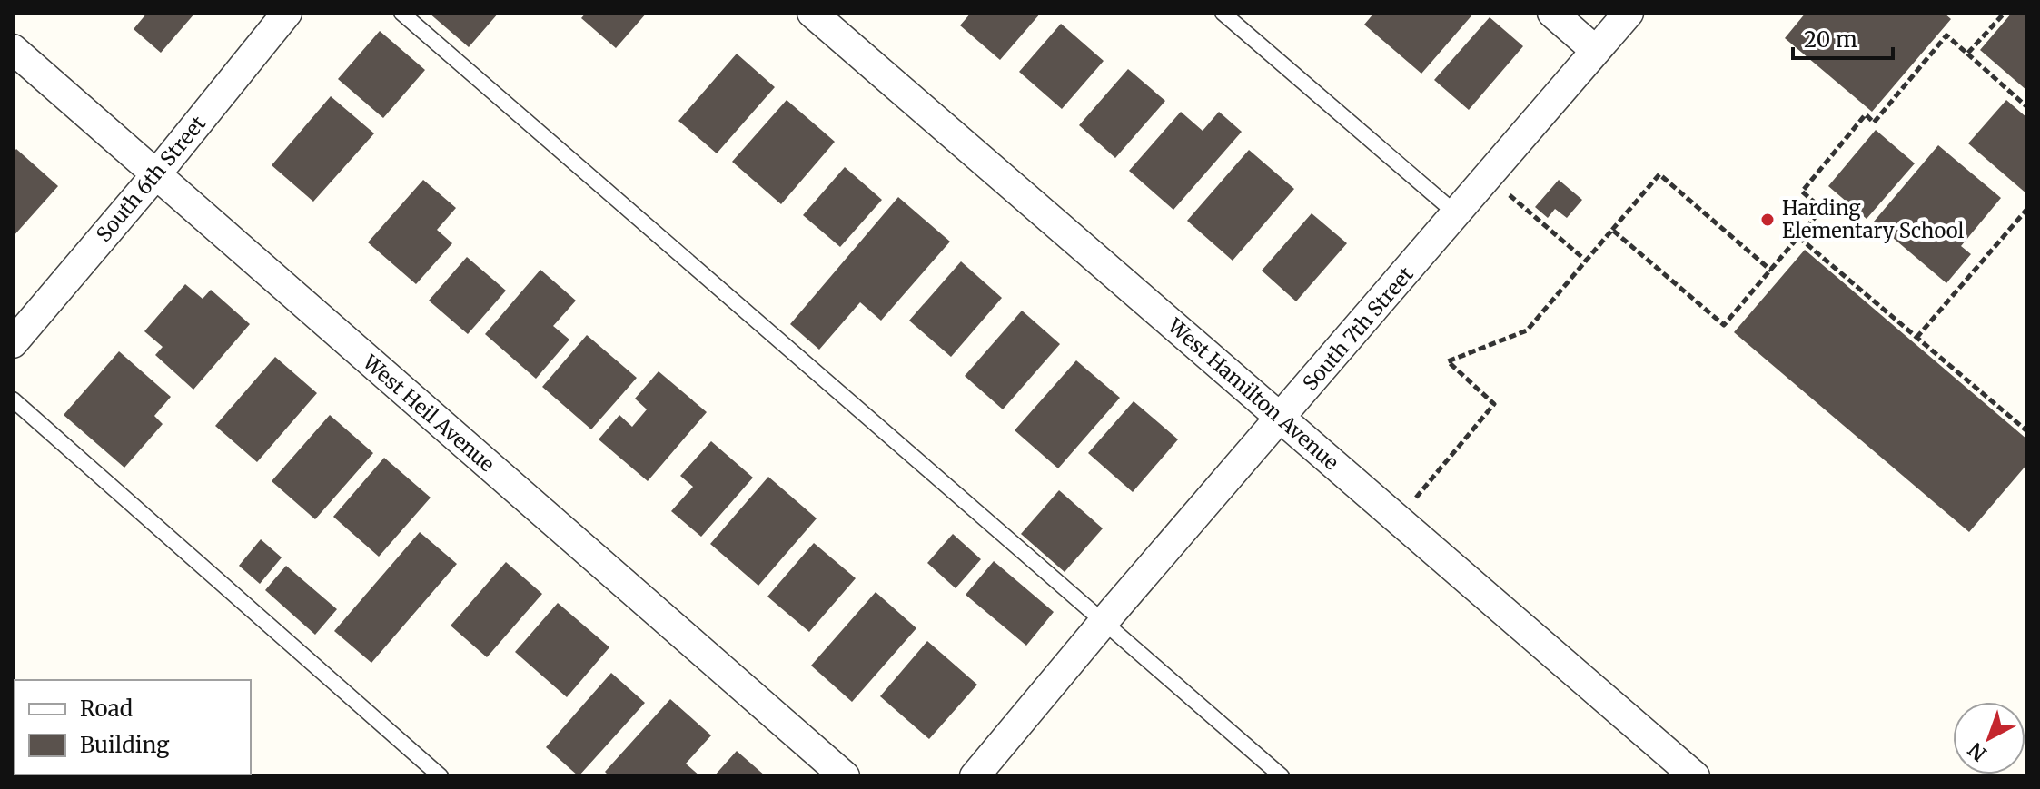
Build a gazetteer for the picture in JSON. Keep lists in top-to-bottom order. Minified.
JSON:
{"streets":{"street":["South 6th Street","South 7th Street","West Hamilton Avenue","West Heil Avenue"]},"crossings":[["South 6th Street","West Heil Avenue"],["South 7th Street","West Hamilton Avenue"]],"places":["Harding Elementary School"],"legend":["Road","Building"],"scale_bar":"20 m","north":"bottom left"}
